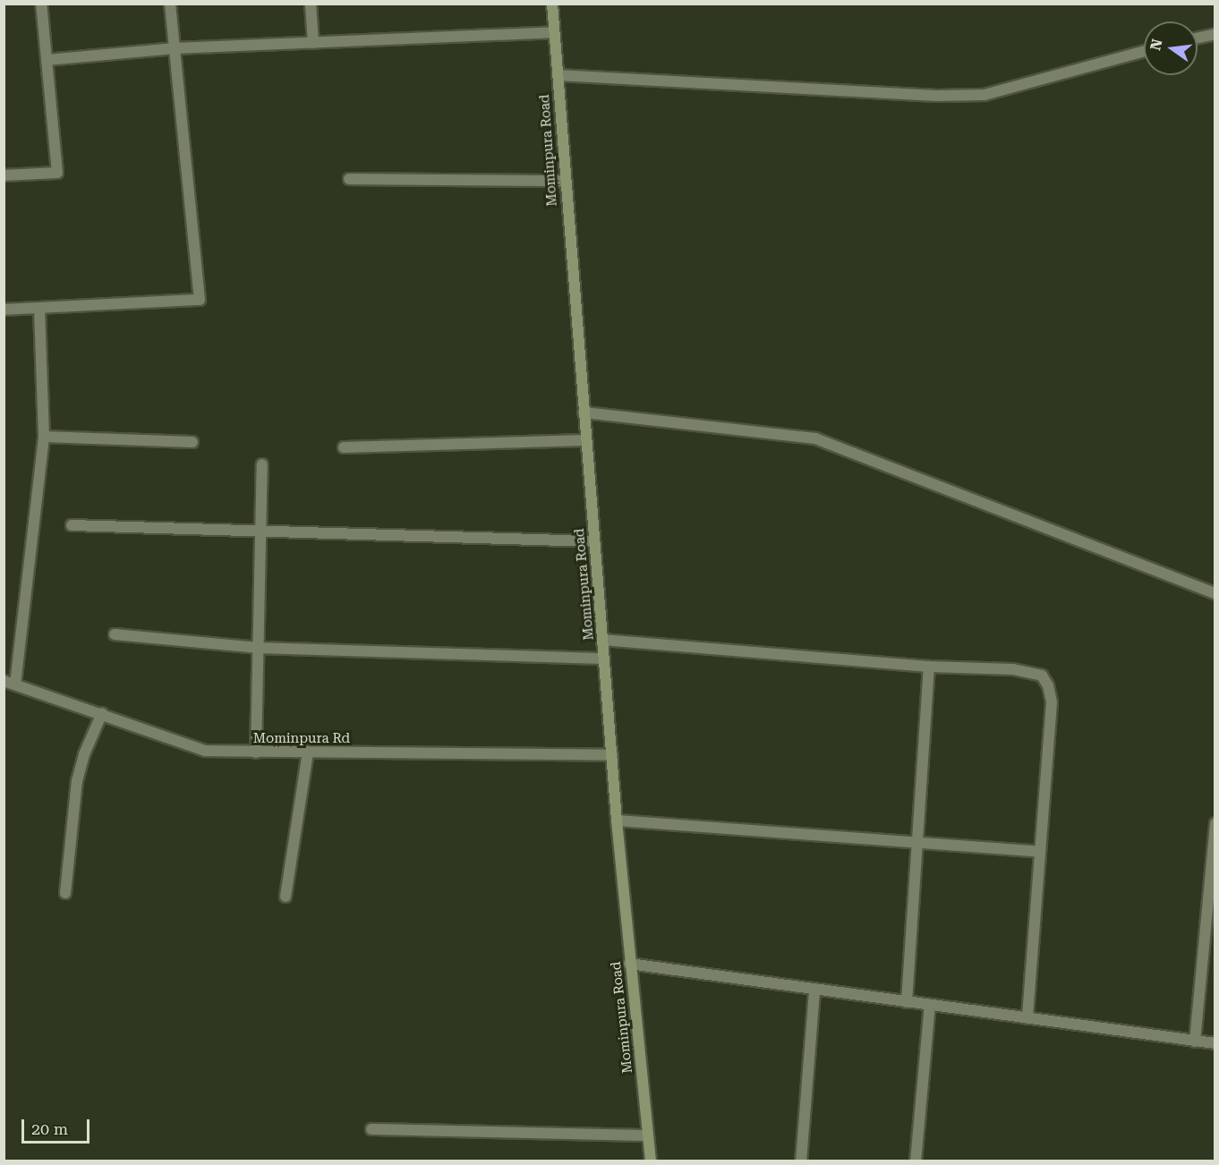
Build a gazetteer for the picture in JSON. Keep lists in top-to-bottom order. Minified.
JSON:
{"streets":{"main road":["Mominpura Road"],"street":["Mominpura Rd"]},"crossings":[["Mominpura Road","Mominpura Rd"]],"scale_bar":"20 m","north":"left"}
